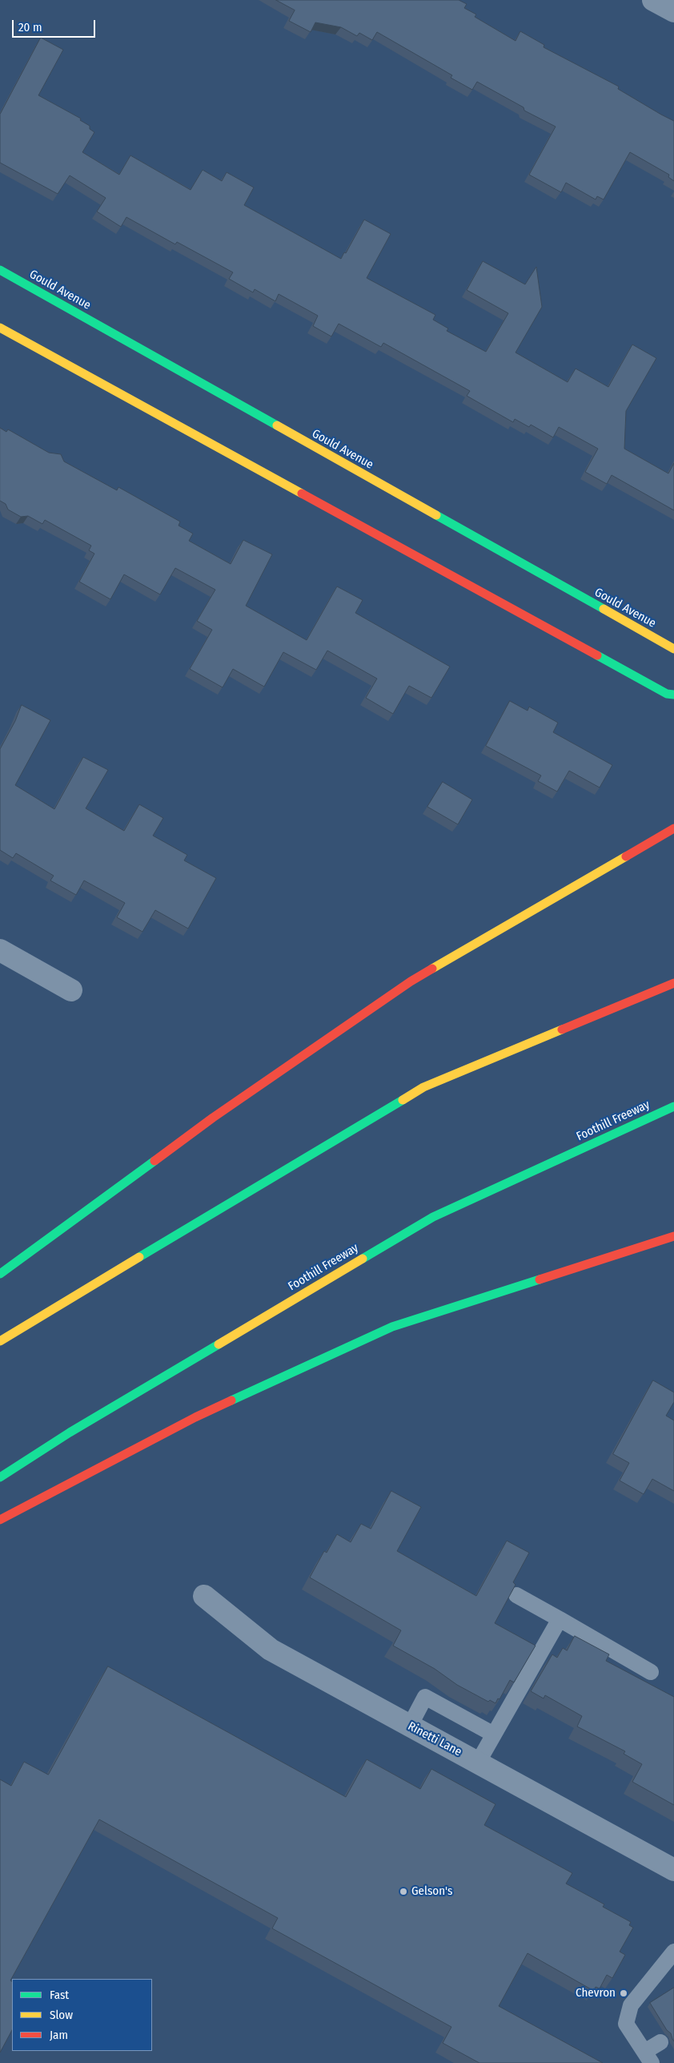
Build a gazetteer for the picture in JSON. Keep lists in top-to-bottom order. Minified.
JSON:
{"streets":{"main road":["Gould Avenue","Foothill Freeway"],"street":["Rinetti Lane"]},"places":["Gelson's","Chevron"],"legend":["Fast","Slow","Jam"],"scale_bar":"20 m"}
